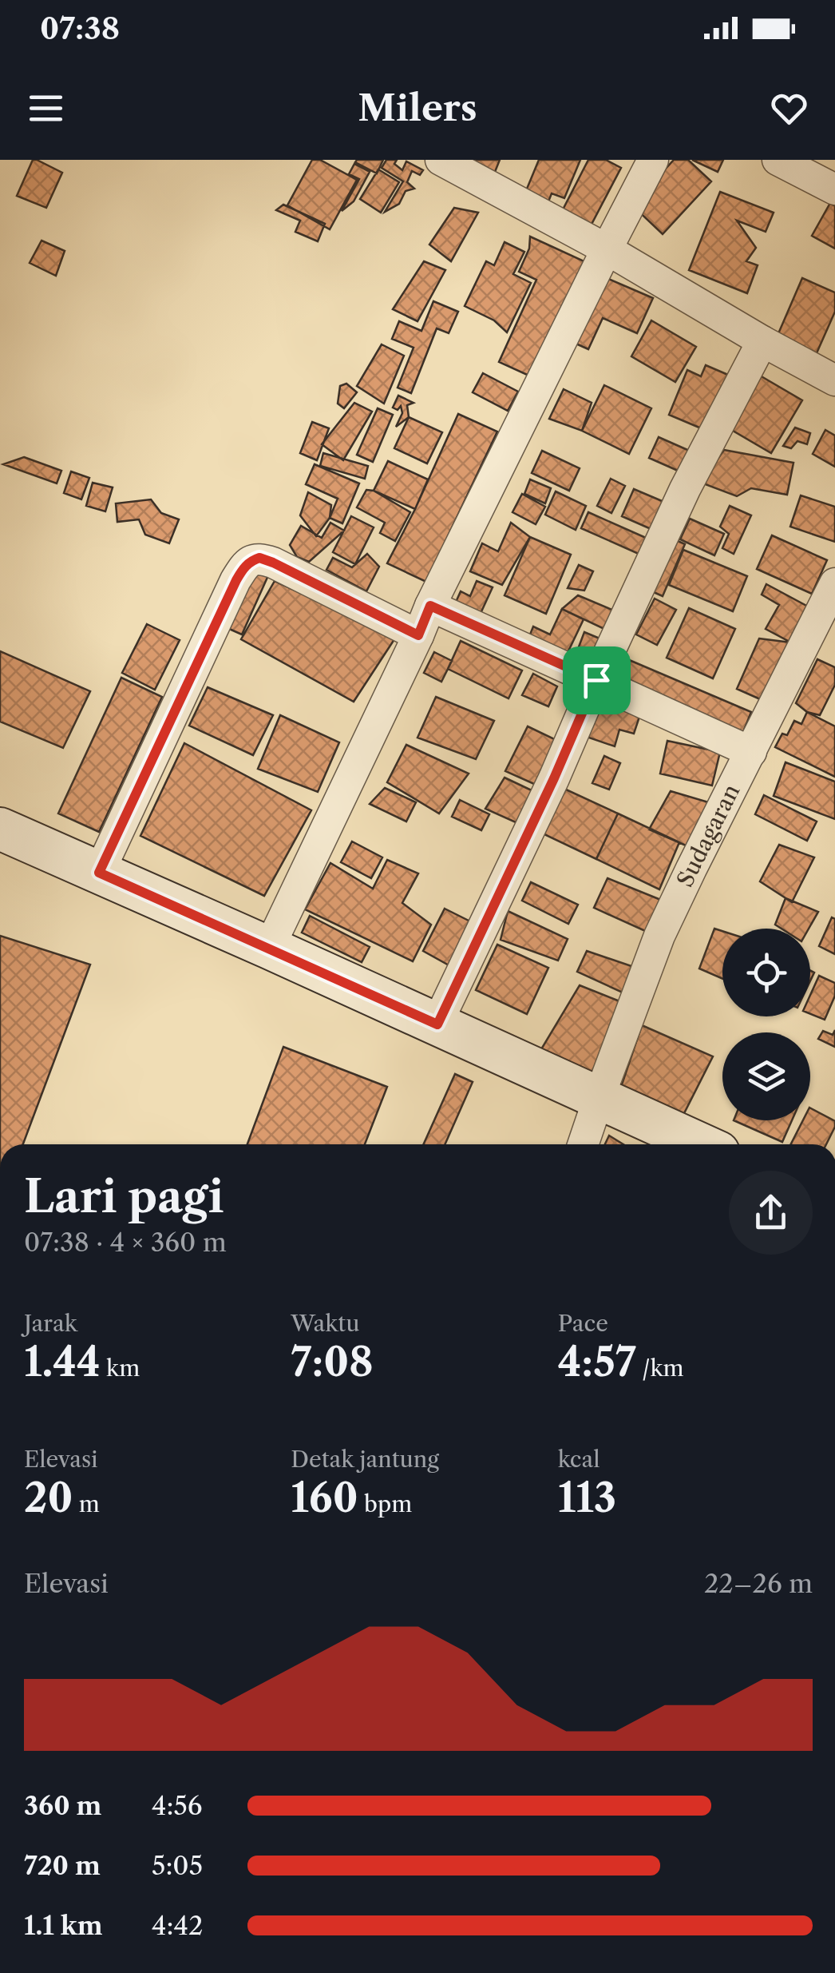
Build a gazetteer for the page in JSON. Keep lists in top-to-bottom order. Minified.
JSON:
{"streets":{"street":["Sudagaran"]},"page":{"status":"07:38","header":"Milers","heading":["Lari pagi","07:38 · 4 × 360 m"],"stats":[["Jarak","1.44 km"],["Waktu","7:08"],["Pace","4:57 /km"],["Elevasi","20 m"],["Detak jantung","160 bpm"],["kcal","113"]],"chart":["Elevasi","22–26 m"],"list":[{"name":"360 m","note":"4:56"},{"name":"720 m","note":"5:05"},{"name":"1.1 km","note":"4:42"}]}}
